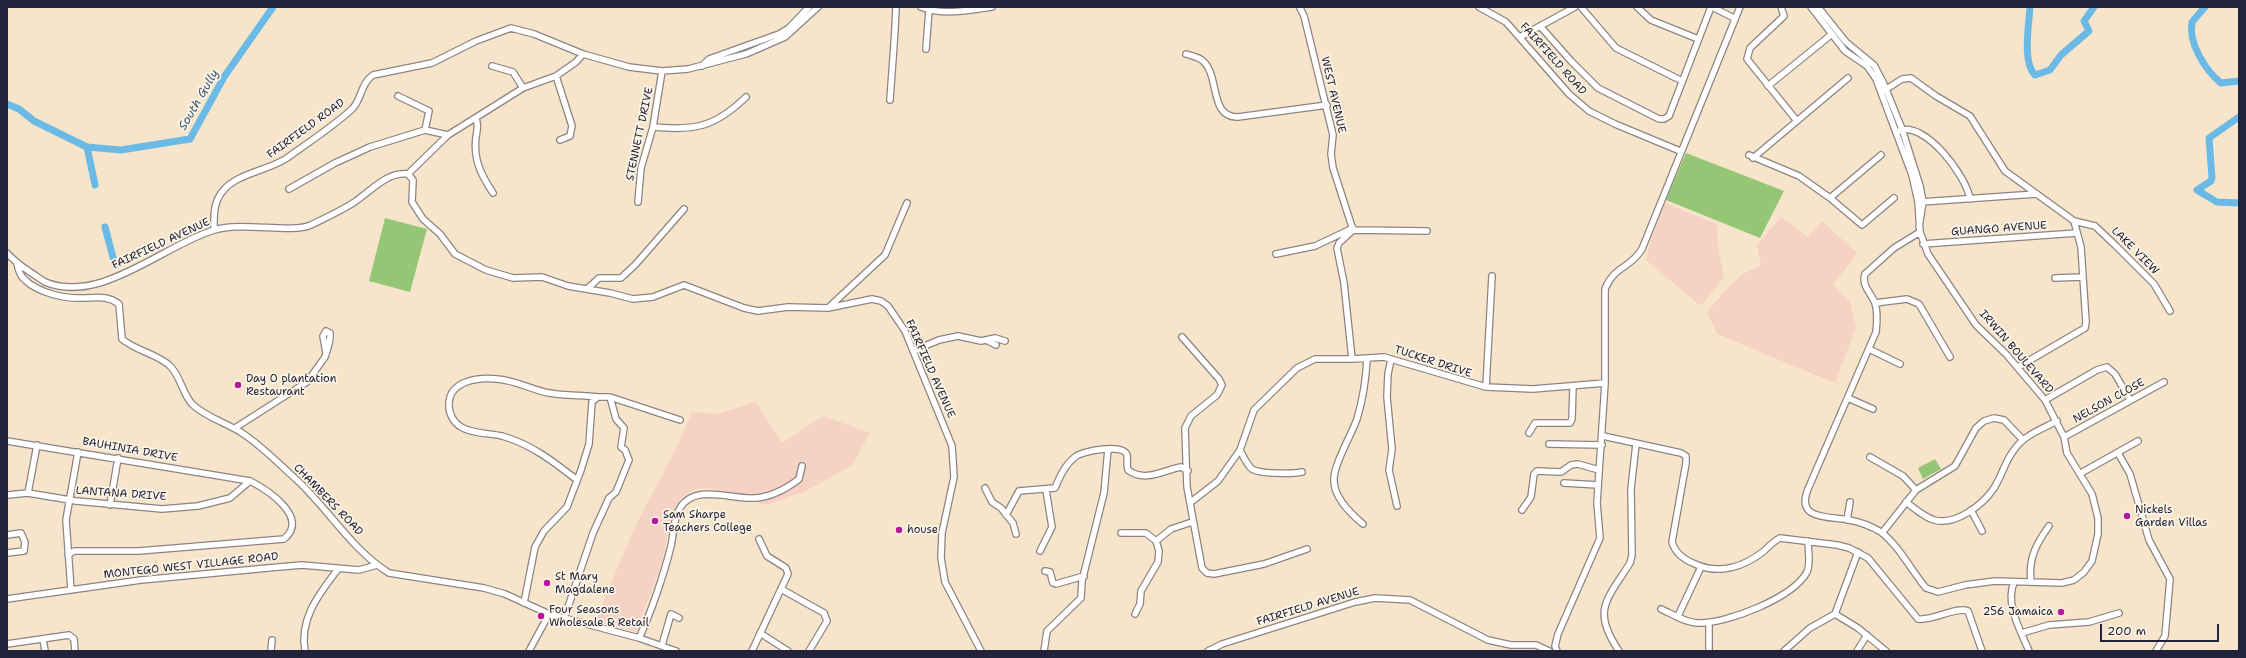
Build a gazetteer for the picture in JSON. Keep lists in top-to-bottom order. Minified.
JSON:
{"streets":{"street":["FAIRFIELD ROAD","WEST AVENUE","STENNETT DRIVE","GUANGO AVENUE","FAIRFIELD AVENUE","LAKE VIEW","IRWIN BOULEVARD","TUCKER DRIVE","NELSON CLOSE","BAUHINIA DRIVE","LANTANA DRIVE","CHAMBERS ROAD","MONTEGO WEST VILLAGE ROAD"]},"crossings":[["FAIRFIELD ROAD","STENNETT DRIVE"],["FAIRFIELD ROAD","FAIRFIELD AVENUE"],["GUANGO AVENUE","IRWIN BOULEVARD"],["FAIRFIELD AVENUE","CHAMBERS ROAD"],["IRWIN BOULEVARD","NELSON CLOSE"],["BAUHINIA DRIVE","LANTANA DRIVE"],["CHAMBERS ROAD","MONTEGO WEST VILLAGE ROAD"]],"water":["South Gully"],"places":["Day O plantation Restaurant","Nickels Garden Villas","Sam Sharpe Teachers College","house","St Mary Magdalene","256 Jamaica","Four Seasons Wholesale & Retail"],"scale_bar":"200 m"}
